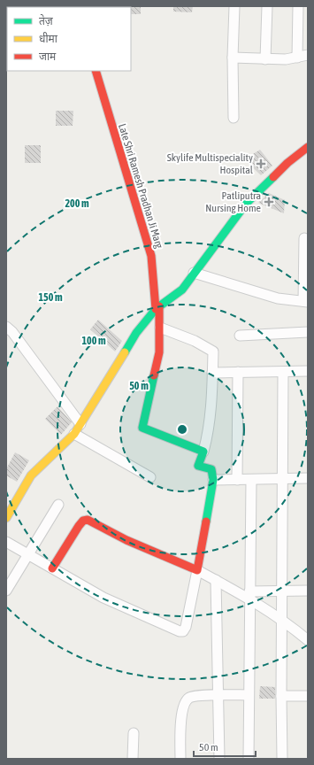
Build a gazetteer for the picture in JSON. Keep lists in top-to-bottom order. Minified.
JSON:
{"streets":{"street":["Late Shri Ramesh Pradhan Ji Marg"]},"places":{"health":["Skylife Multispeciality Hospital","Patliputra Nursing Home"]},"legend":["तेज़","धीमा","जाम"],"scale_bar":"50 m","rings":["200 m","150 m","100 m","50 m"]}
